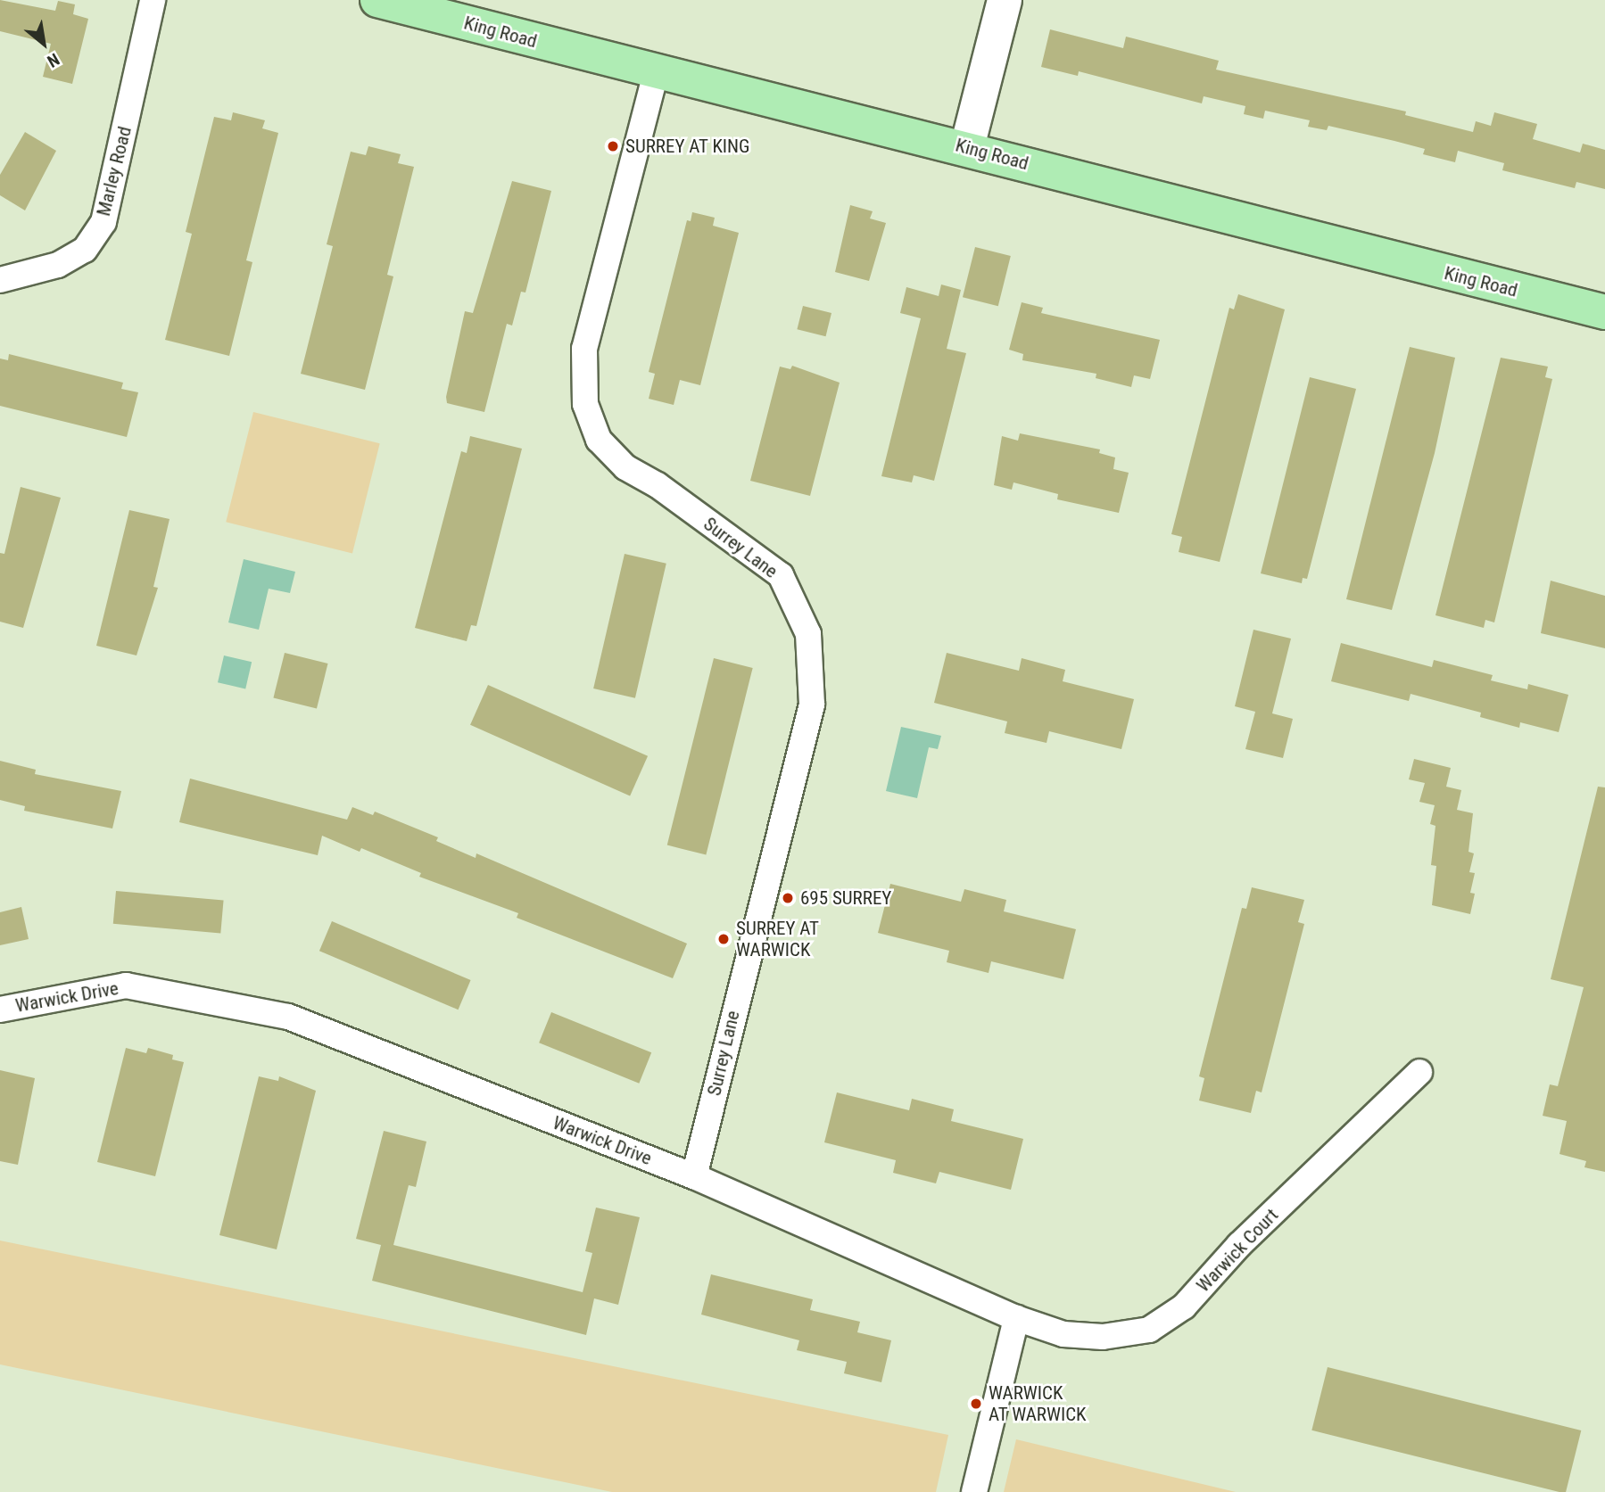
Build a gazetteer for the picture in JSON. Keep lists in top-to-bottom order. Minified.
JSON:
{"streets":{"main road":["King Road"],"street":["Marley Road","Surrey Lane","Warwick Drive","Warwick Court"]},"crossings":[["King Road","Surrey Lane"],["Surrey Lane","Warwick Drive"],["Warwick Drive","Warwick Court"]],"places":["SURREY AT KING","695 SURREY","SURREY AT WARWICK","WARWICK AT WARWICK"],"north":"bottom right"}
